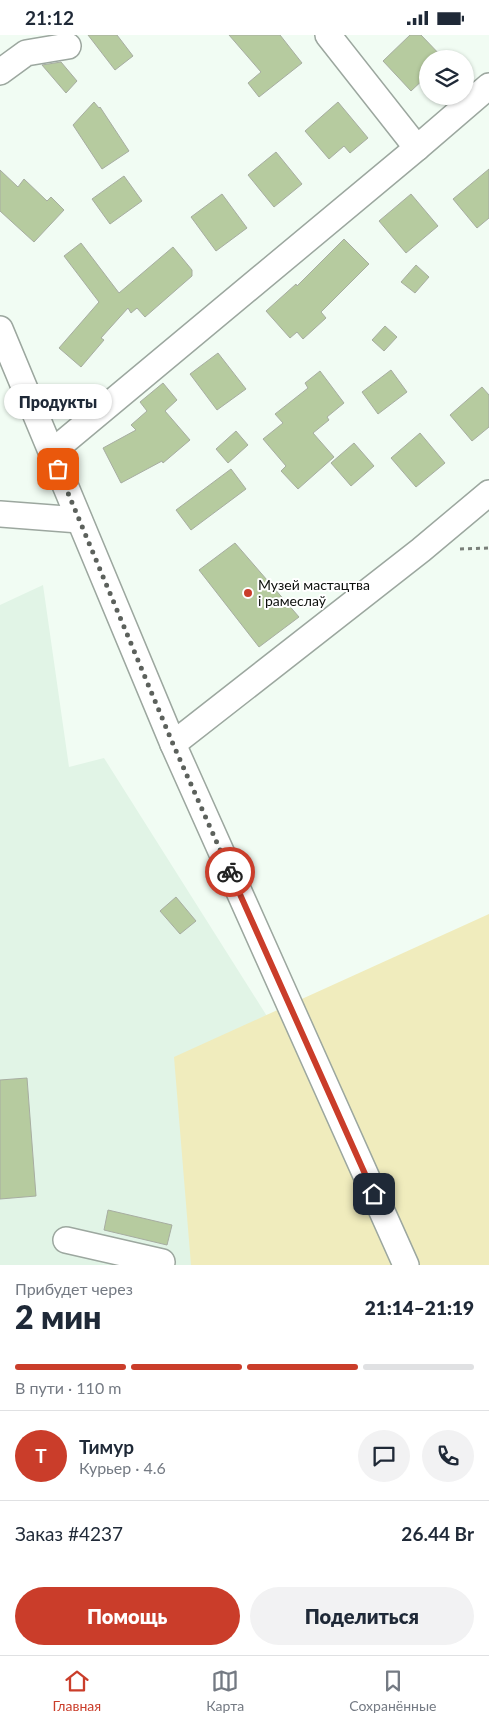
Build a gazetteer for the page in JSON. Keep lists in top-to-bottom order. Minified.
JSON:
{"places":["Продукты","Музей мастацтва і рамеслаў"],"page":{"status":"21:12","bubble":"Продукты","heading":["2 мин","Прибудет через","21:14–21:19"],"panel":["Тимур","Курьер · 4.6","Заказ #4237","26.44 Br"],"bar":"В пути · 110 m","round":"Т","buttons":["Помощь","Поделиться"],"tabs":["Главная","Карта","Сохранённые"]}}
